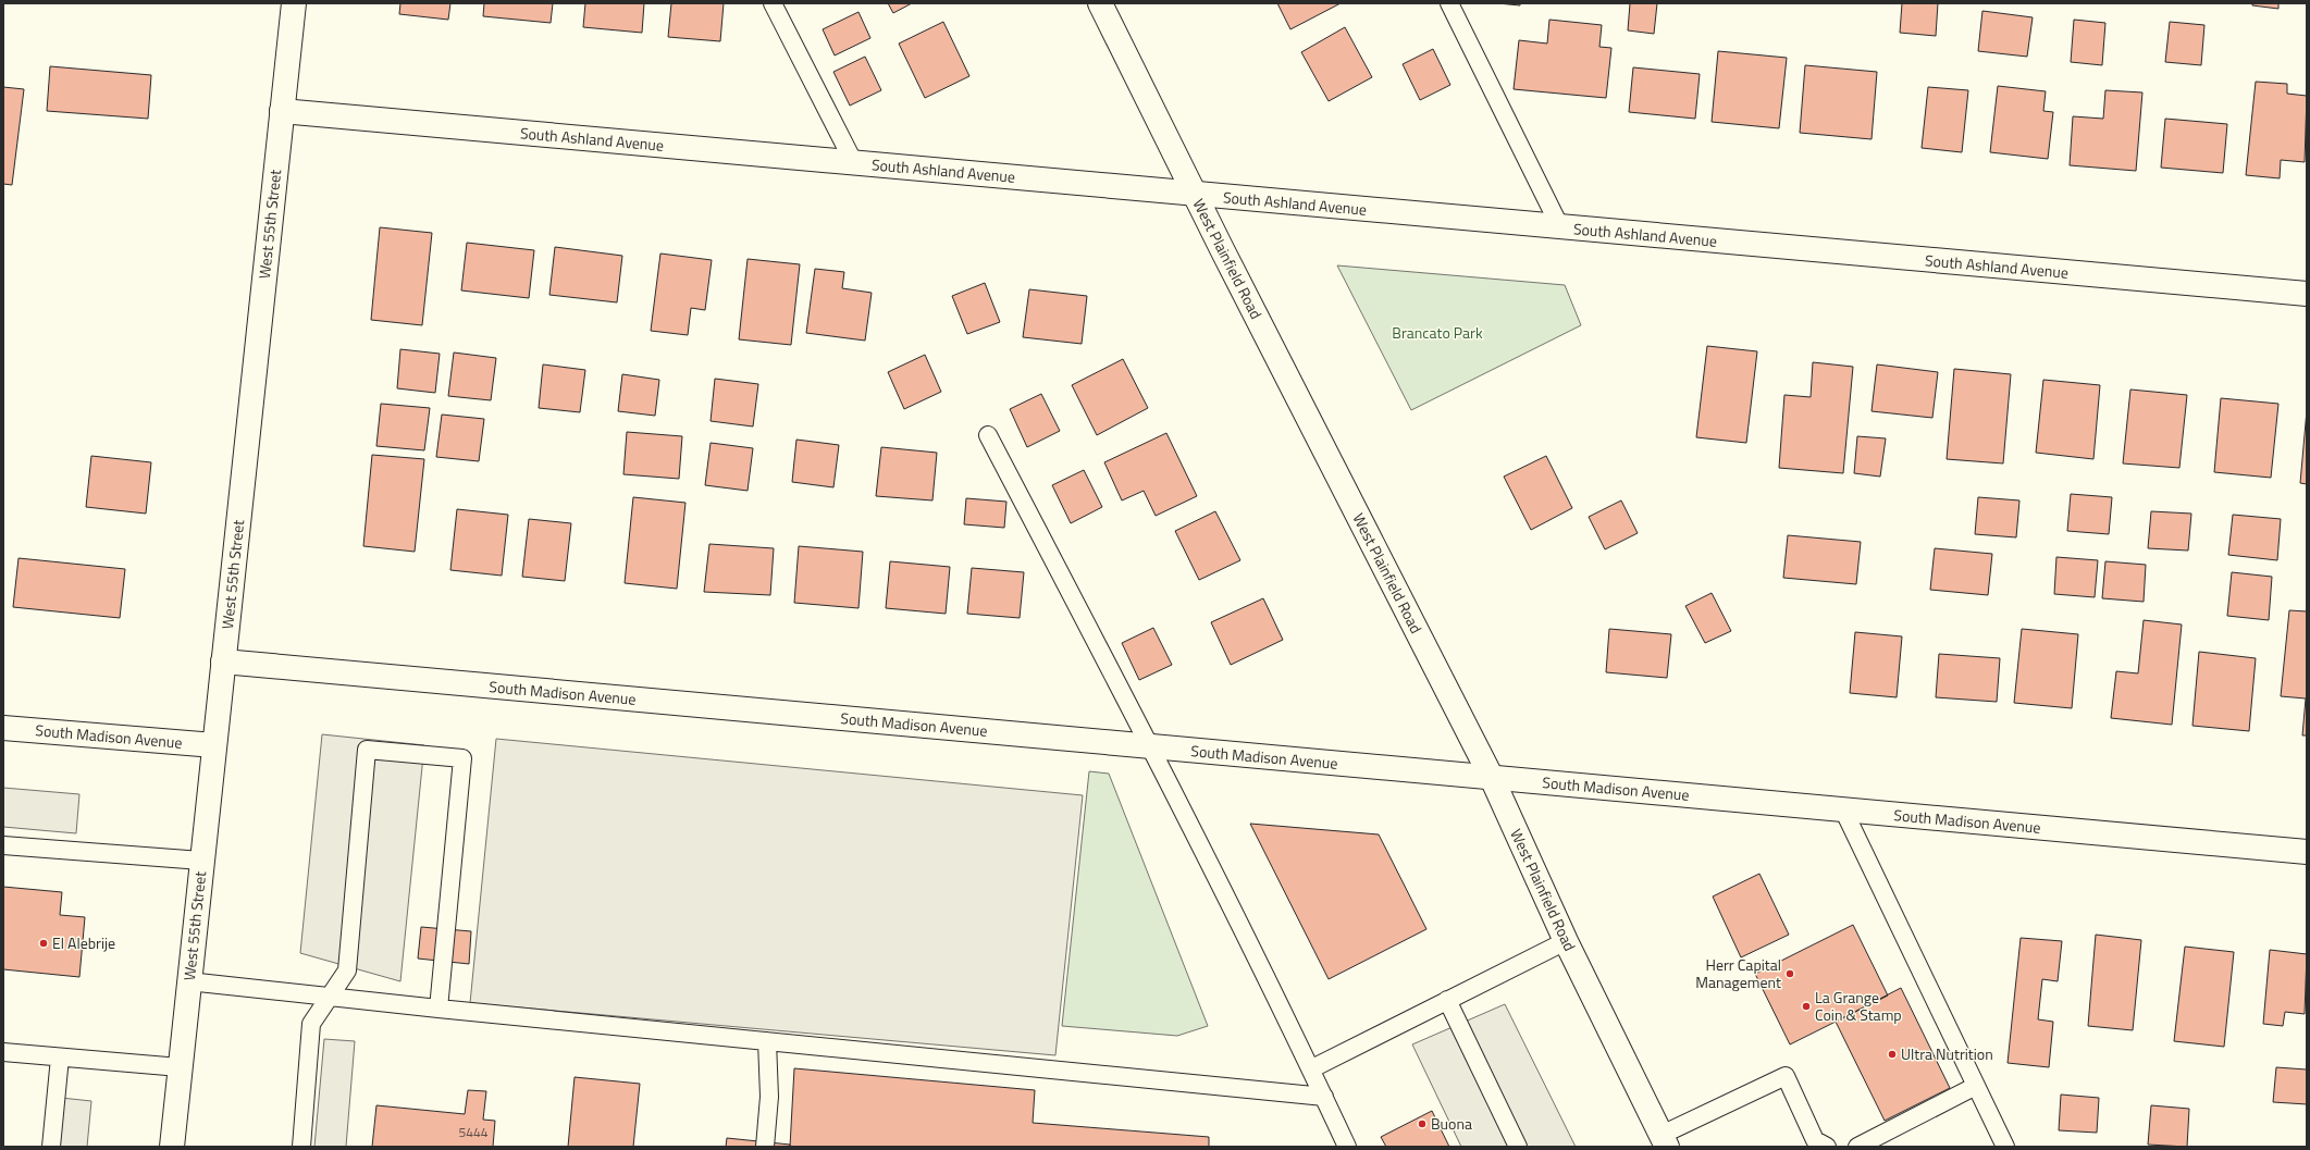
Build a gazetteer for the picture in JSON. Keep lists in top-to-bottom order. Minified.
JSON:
{"streets":{"street":["South Ashland Avenue","West 55th Street","West Plainfield Road","South Madison Avenue"]},"crossings":[["South Ashland Avenue","West 55th Street"],["South Ashland Avenue","West Plainfield Road"],["West 55th Street","South Madison Avenue"],["West Plainfield Road","South Madison Avenue"]],"parks":["Brancato Park"],"places":["El Alebrije","Herr Capital Management","La Grange Coin & Stamp","Ultra Nutrition","Buona"],"house_numbers":["5444"]}
